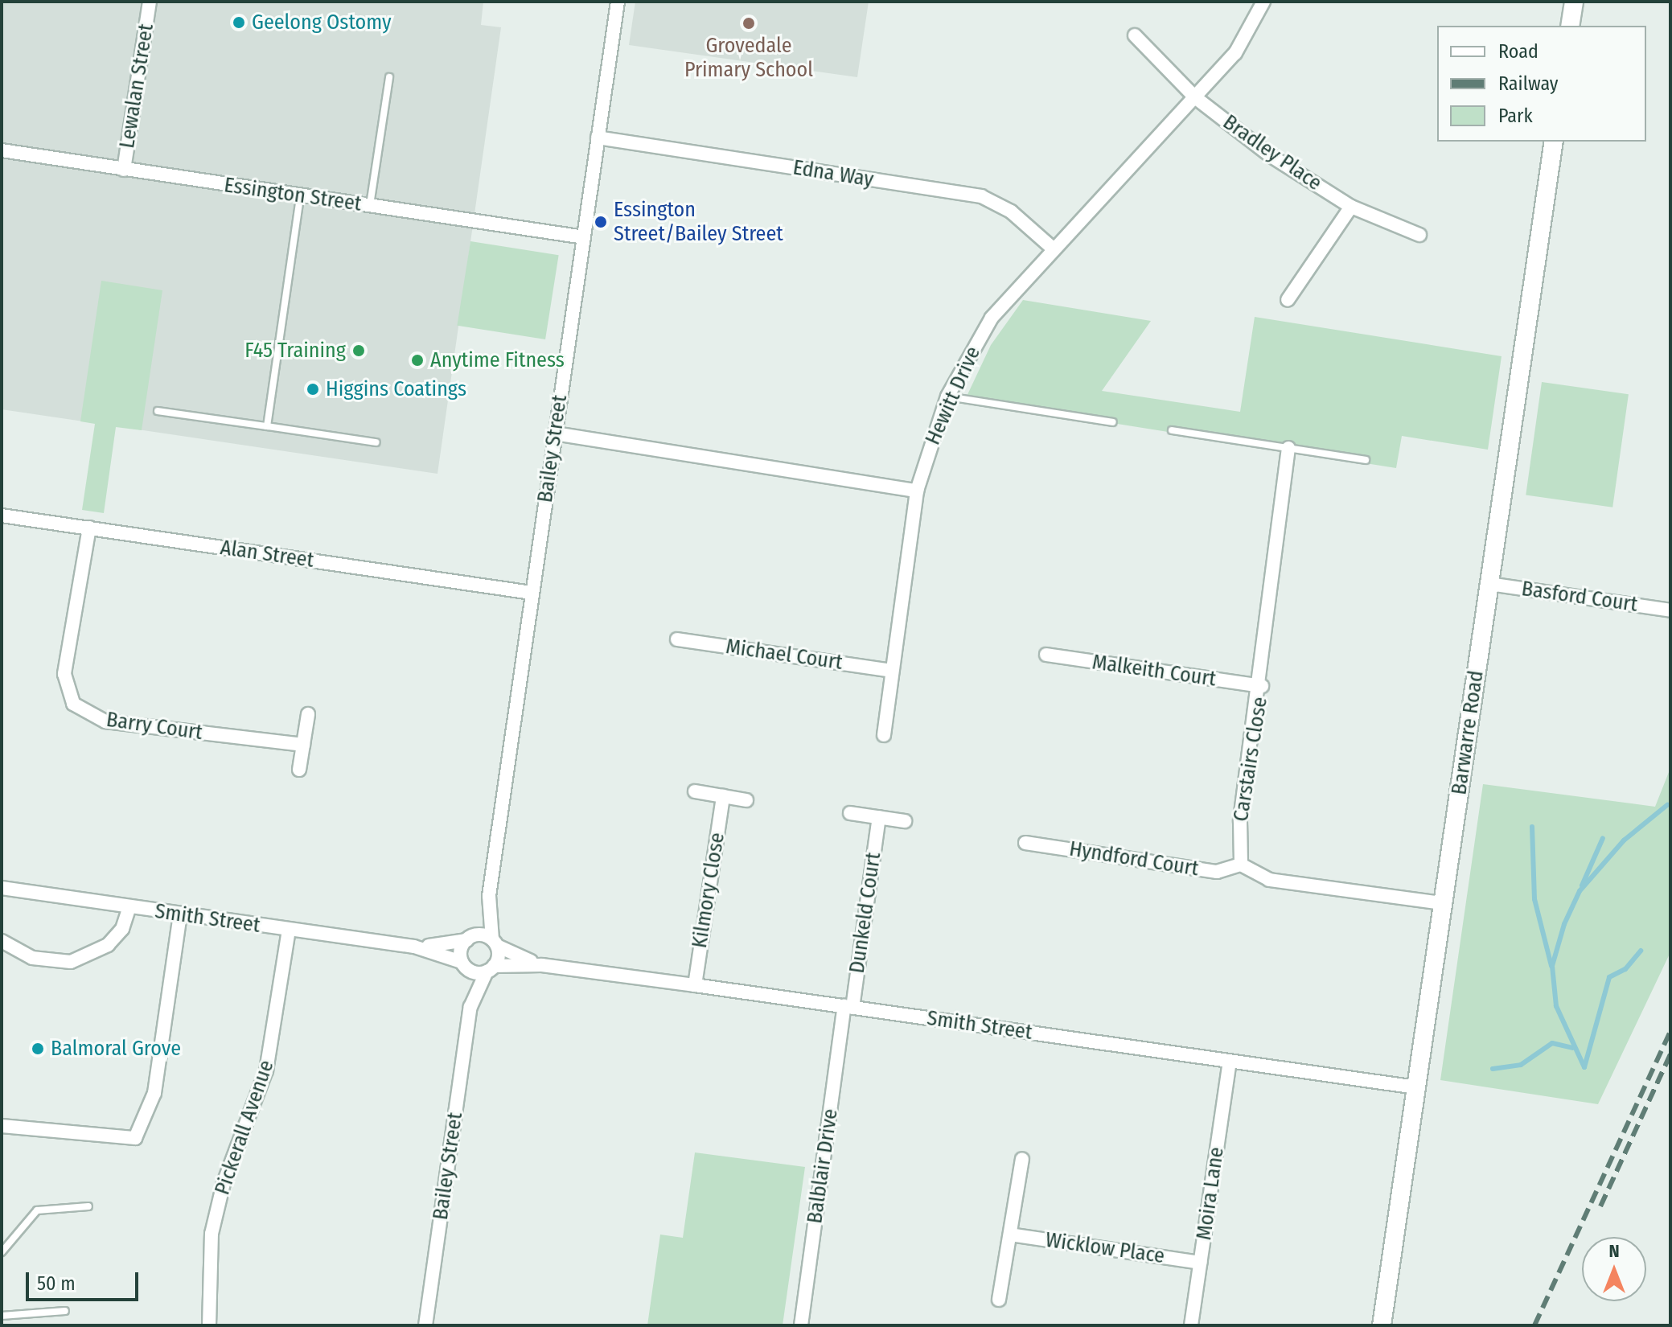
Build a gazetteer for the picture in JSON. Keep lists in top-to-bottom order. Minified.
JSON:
{"streets":{"street":["Lewalan Street","Bradley Place","Edna Way","Essington Street","Hewitt Drive","Bailey Street","Alan Street","Basford Court","Michael Court","Malkeith Court","Barry Court","Barwarre Road","Carstairs Close","Hyndford Court","Kilmory Close","Dunkeld Court","Smith Street","Pickerall Avenue","Balblair Drive","Moira Lane","Wicklow Place"]},"crossings":[["Lewalan Street","Essington Street"],["Bradley Place","Hewitt Drive"],["Edna Way","Hewitt Drive"],["Edna Way","Bailey Street"],["Essington Street","Bailey Street"],["Bailey Street","Alan Street"],["Bailey Street","Smith Street"],["Alan Street","Barry Court"],["Basford Court","Barwarre Road"],["Malkeith Court","Carstairs Close"],["Barwarre Road","Smith Street"],["Carstairs Close","Hyndford Court"],["Kilmory Close","Smith Street"],["Dunkeld Court","Smith Street"],["Dunkeld Court","Balblair Drive"],["Smith Street","Pickerall Avenue"],["Smith Street","Balblair Drive"],["Smith Street","Moira Lane"],["Moira Lane","Wicklow Place"]],"places":["Geelong Ostomy","Grovedale Primary School","Essington Street/Bailey Street","F45 Training","Anytime Fitness","Higgins Coatings","Balmoral Grove"],"legend":["Road","Railway","Park"],"scale_bar":"50 m","north":"top"}
